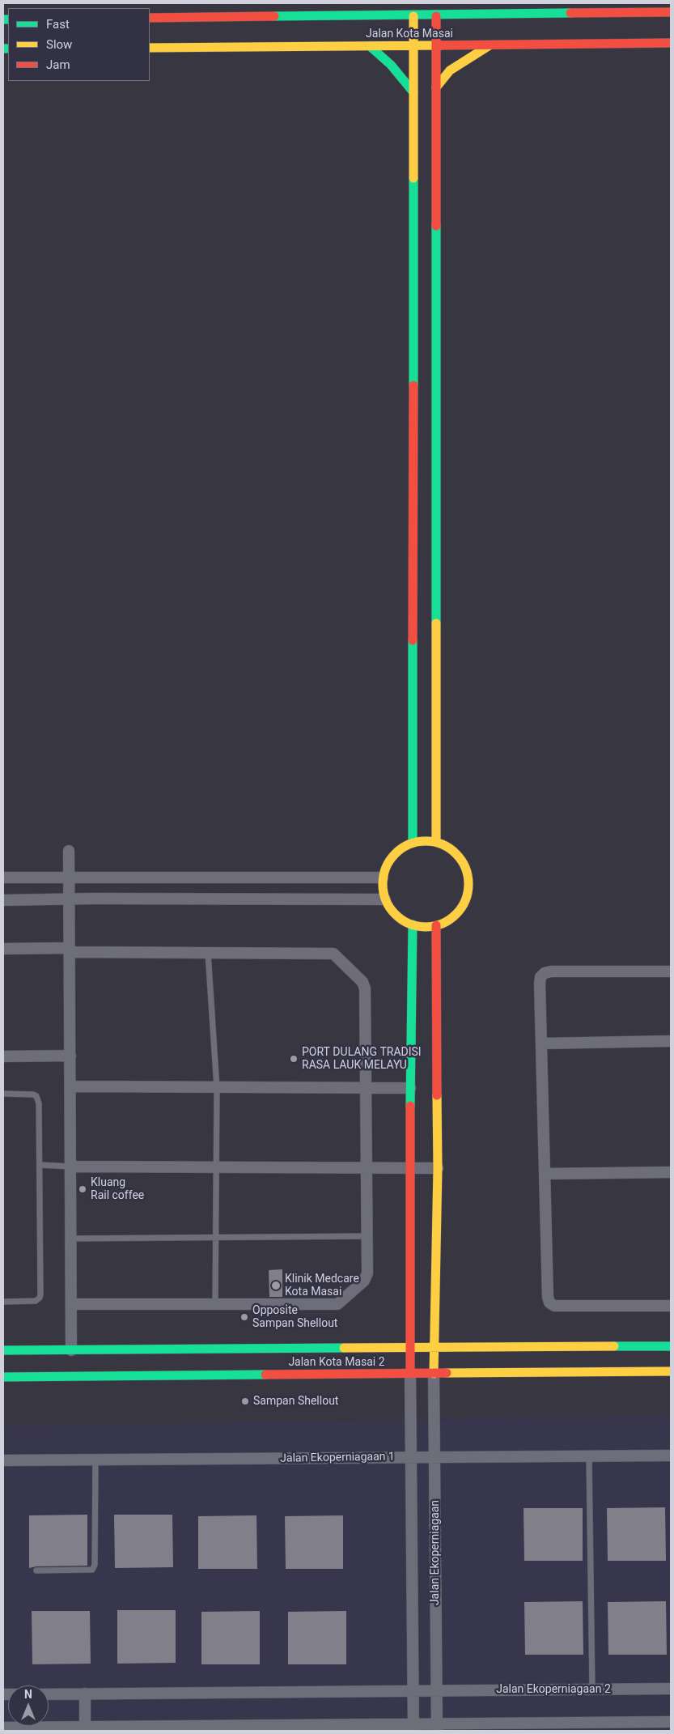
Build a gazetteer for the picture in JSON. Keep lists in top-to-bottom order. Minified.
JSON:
{"streets":{"street":["Jalan Kota Masai","Jalan Kota Masai 2","Jalan Ekoperniagaan 1","Jalan Ekoperniagaan","Jalan Ekoperniagaan 2"]},"crossings":[["Jalan Kota Masai 2","Jalan Ekoperniagaan"],["Jalan Ekoperniagaan 1","Jalan Ekoperniagaan"],["Jalan Ekoperniagaan","Jalan Ekoperniagaan 2"]],"places":["PORT DULANG TRADISI RASA LAUK MELAYU","Kluang Rail coffee","Klinik Medcare Kota Masai","Opposite Sampan Shellout","Sampan Shellout"],"legend":["Fast","Slow","Jam"],"north":"top"}
